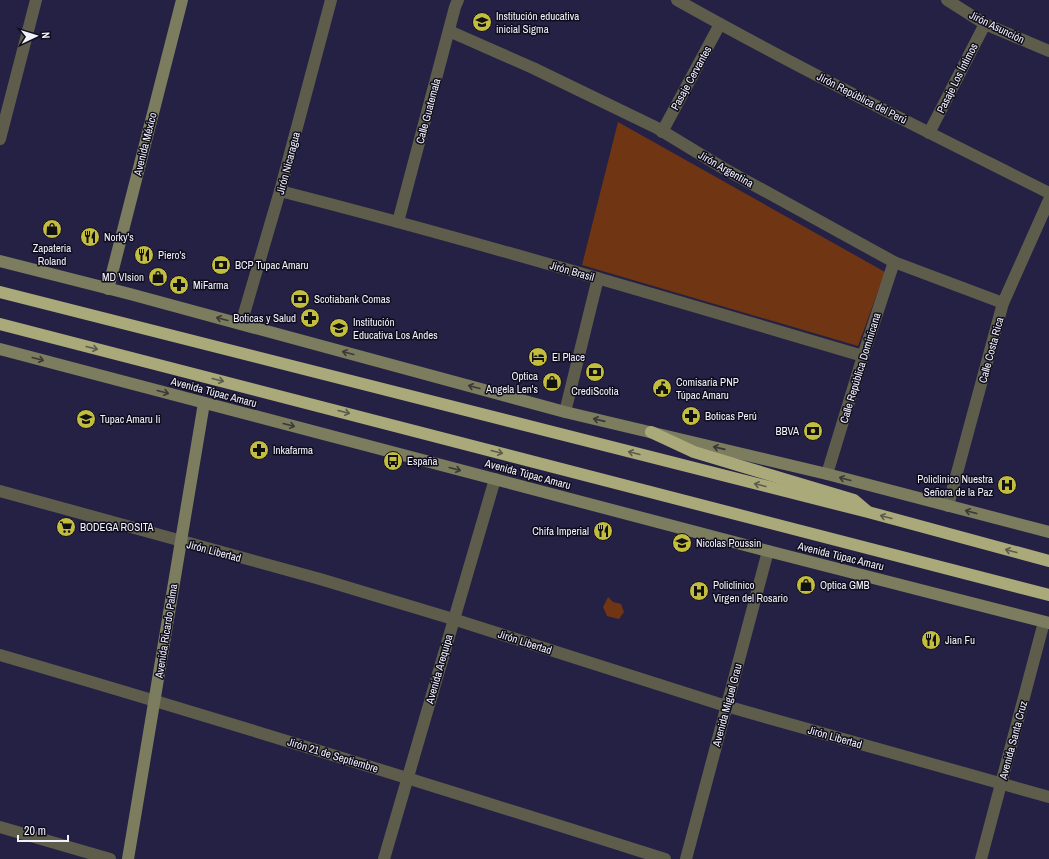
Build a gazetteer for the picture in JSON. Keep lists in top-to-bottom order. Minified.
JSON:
{"streets":{"highway":["Avenida Túpac Amaru"],"main road":["Avenida México","Avenida Ricardo Palma"],"street":["Jirón Asunción","Pasaje Cervantes","Pasaje Los Íntimos","Jirón República del Perú","Calle Guatemala","Jirón Nicaragua","Jirón Argentina","Jirón Brasil","Calle Costa Rica","Calle República Dominicana","Jirón Libertad","Avenida Arequipa","Avenida Miguel Grau","Avenida Santa Cruz","Jirón 21 de Septiembre"]},"crossings":[["Jirón Asunción","Pasaje Los Íntimos"],["Pasaje Cervantes","Jirón República del Perú"],["Pasaje Cervantes","Jirón Argentina"],["Pasaje Los Íntimos","Jirón República del Perú"],["Calle Guatemala","Jirón Argentina"],["Calle Guatemala","Jirón Brasil"],["Jirón Nicaragua","Jirón Brasil"],["Jirón Argentina","Calle Costa Rica"],["Jirón Argentina","Calle República Dominicana"],["Jirón Brasil","Calle República Dominicana"],["Avenida Túpac Amaru","Avenida Ricardo Palma"],["Avenida Túpac Amaru","Avenida Arequipa"],["Avenida Túpac Amaru","Avenida Miguel Grau"],["Avenida Túpac Amaru","Avenida Santa Cruz"],["Jirón Libertad","Avenida Ricardo Palma"],["Jirón Libertad","Avenida Arequipa"],["Jirón Libertad","Avenida Miguel Grau"],["Jirón Libertad","Avenida Santa Cruz"],["Avenida Ricardo Palma","Jirón 21 de Septiembre"],["Avenida Arequipa","Jirón 21 de Septiembre"]],"places":{"school or university":["Institución educativa inicial Sigma","Institución Educativa Los Andes","Tupac Amaru Ii","Nicolas Poussin"],"shop":["Zapateria Roland","MD VIsion","Optica Angela Len's","Optica GMB"],"restaurant":["Norky's","Piero's","Chifa Imperial","Jian Fu"],"bank":["BCP Tupac Amaru","Scotiabank Comas","CrediScotia","BBVA"],"pharmacy":["MiFarma","Boticas y Salud","Boticas Perú","Inkafarma"],"hotel":["El Place"],"public building":["Comisaría PNP Túpac Amaru"],"bus stop":["España"],"hospital":["Policlinico Nuestra Señora de la Paz","Policlinico Virgen del Rosario"],"supermarket":["BODEGA ROSITA"]},"scale_bar":"20 m","north":"right"}
